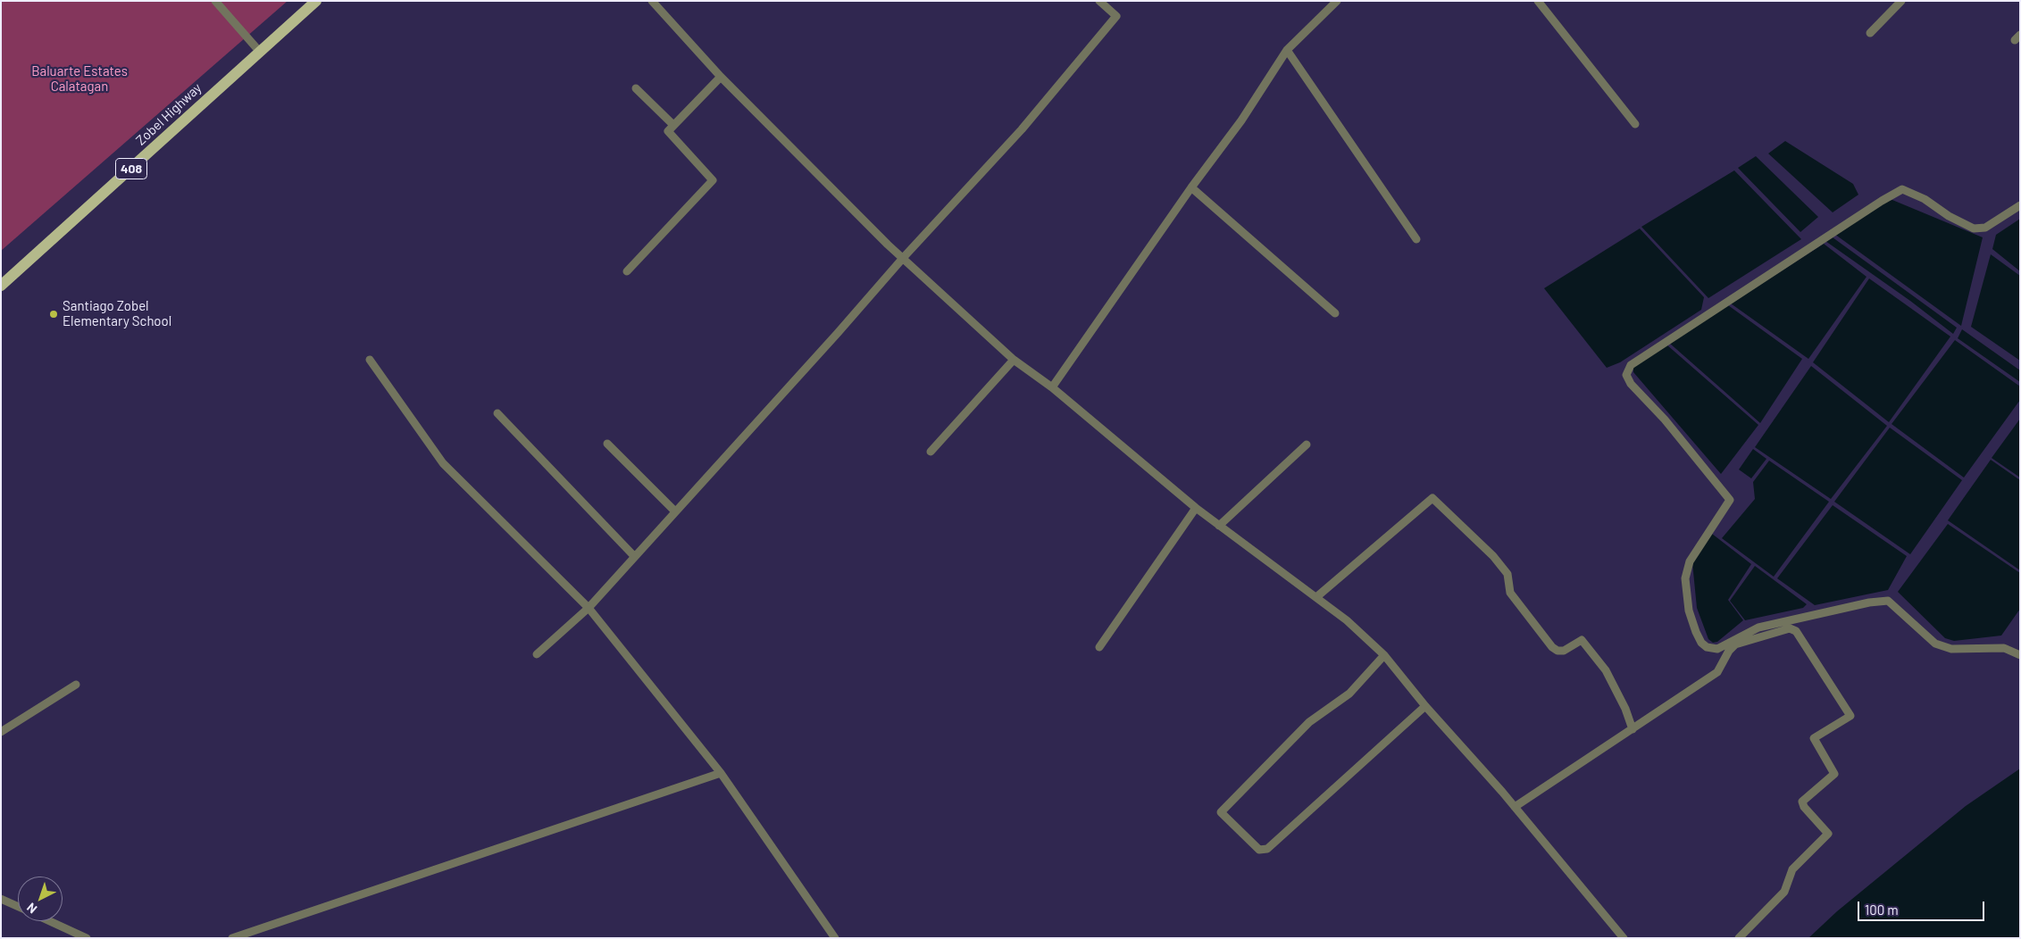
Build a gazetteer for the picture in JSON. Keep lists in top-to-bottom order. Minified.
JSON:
{"streets":{"main road":["Zobel Highway","408"]},"parks":["Baluarte Estates Calatagan"],"places":["Santiago Zobel Elementary School"],"scale_bar":"100 m","north":"bottom left"}
